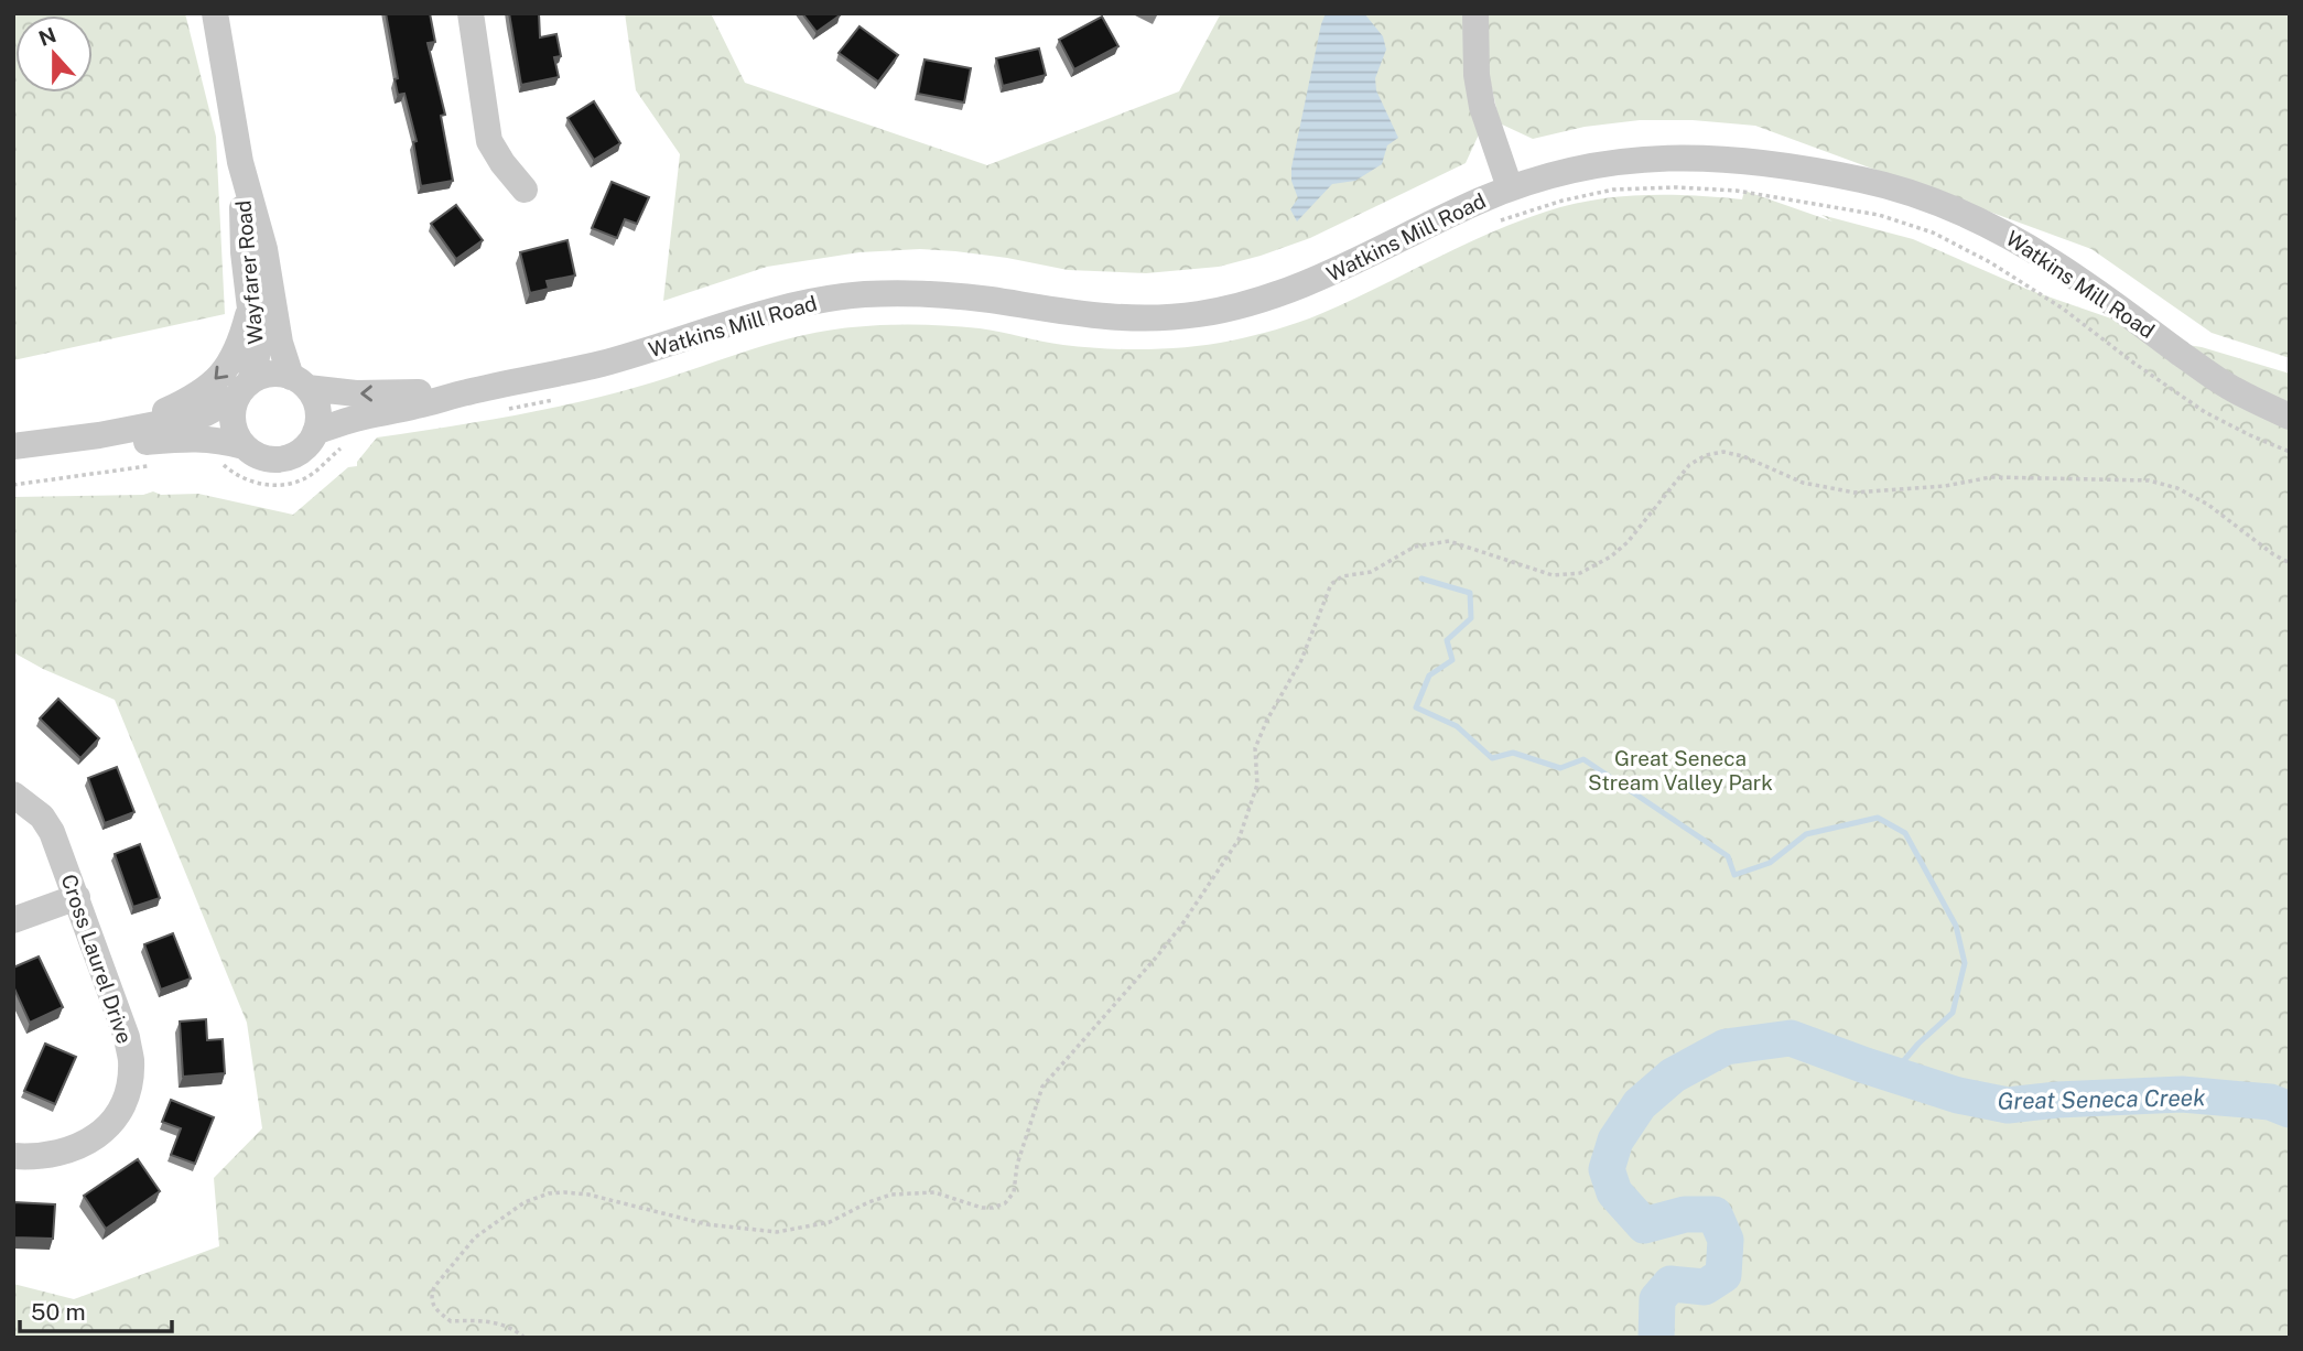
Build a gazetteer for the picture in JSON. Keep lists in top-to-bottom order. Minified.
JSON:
{"streets":{"street":["Watkins Mill Road","Wayfarer Road","Cross Laurel Drive"]},"crossings":[["Watkins Mill Road","Wayfarer Road"]],"water":["Great Seneca Creek"],"parks":["Great Seneca Stream Valley Park"],"scale_bar":"50 m","north":"top"}
